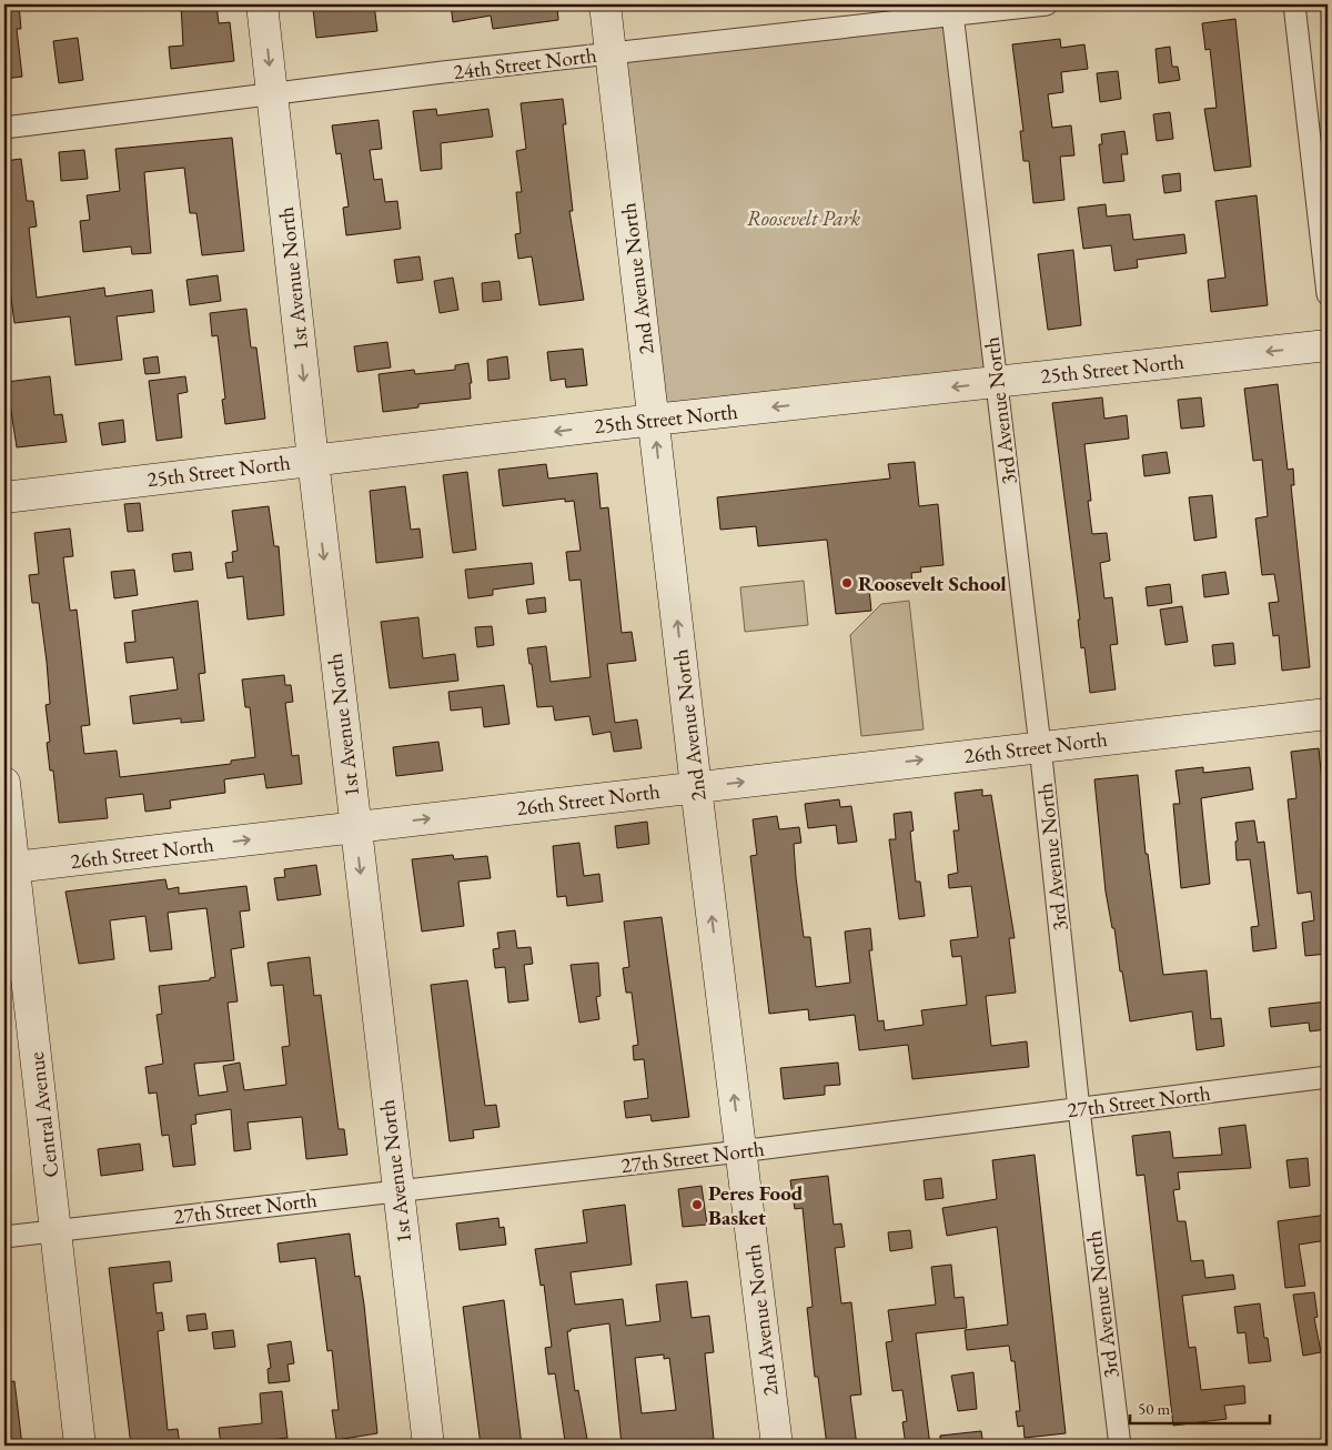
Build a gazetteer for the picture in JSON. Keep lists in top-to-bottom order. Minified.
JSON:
{"streets":{"street":["24th Street North","1st Avenue North","2nd Avenue North","25th Street North","3rd Avenue North","26th Street North","27th Street North","Central Avenue"]},"crossings":[["24th Street North","1st Avenue North"],["24th Street North","2nd Avenue North"],["24th Street North","3rd Avenue North"],["1st Avenue North","25th Street North"],["1st Avenue North","26th Street North"],["1st Avenue North","27th Street North"],["2nd Avenue North","25th Street North"],["2nd Avenue North","26th Street North"],["2nd Avenue North","27th Street North"],["25th Street North","3rd Avenue North"],["3rd Avenue North","26th Street North"],["3rd Avenue North","27th Street North"],["26th Street North","Central Avenue"],["27th Street North","Central Avenue"]],"one_way":["1st Avenue North","2nd Avenue North","25th Street North","26th Street North"],"parks":["Roosevelt Park"],"places":["Roosevelt School","Peres Food Basket"],"scale_bar":"50 m"}
